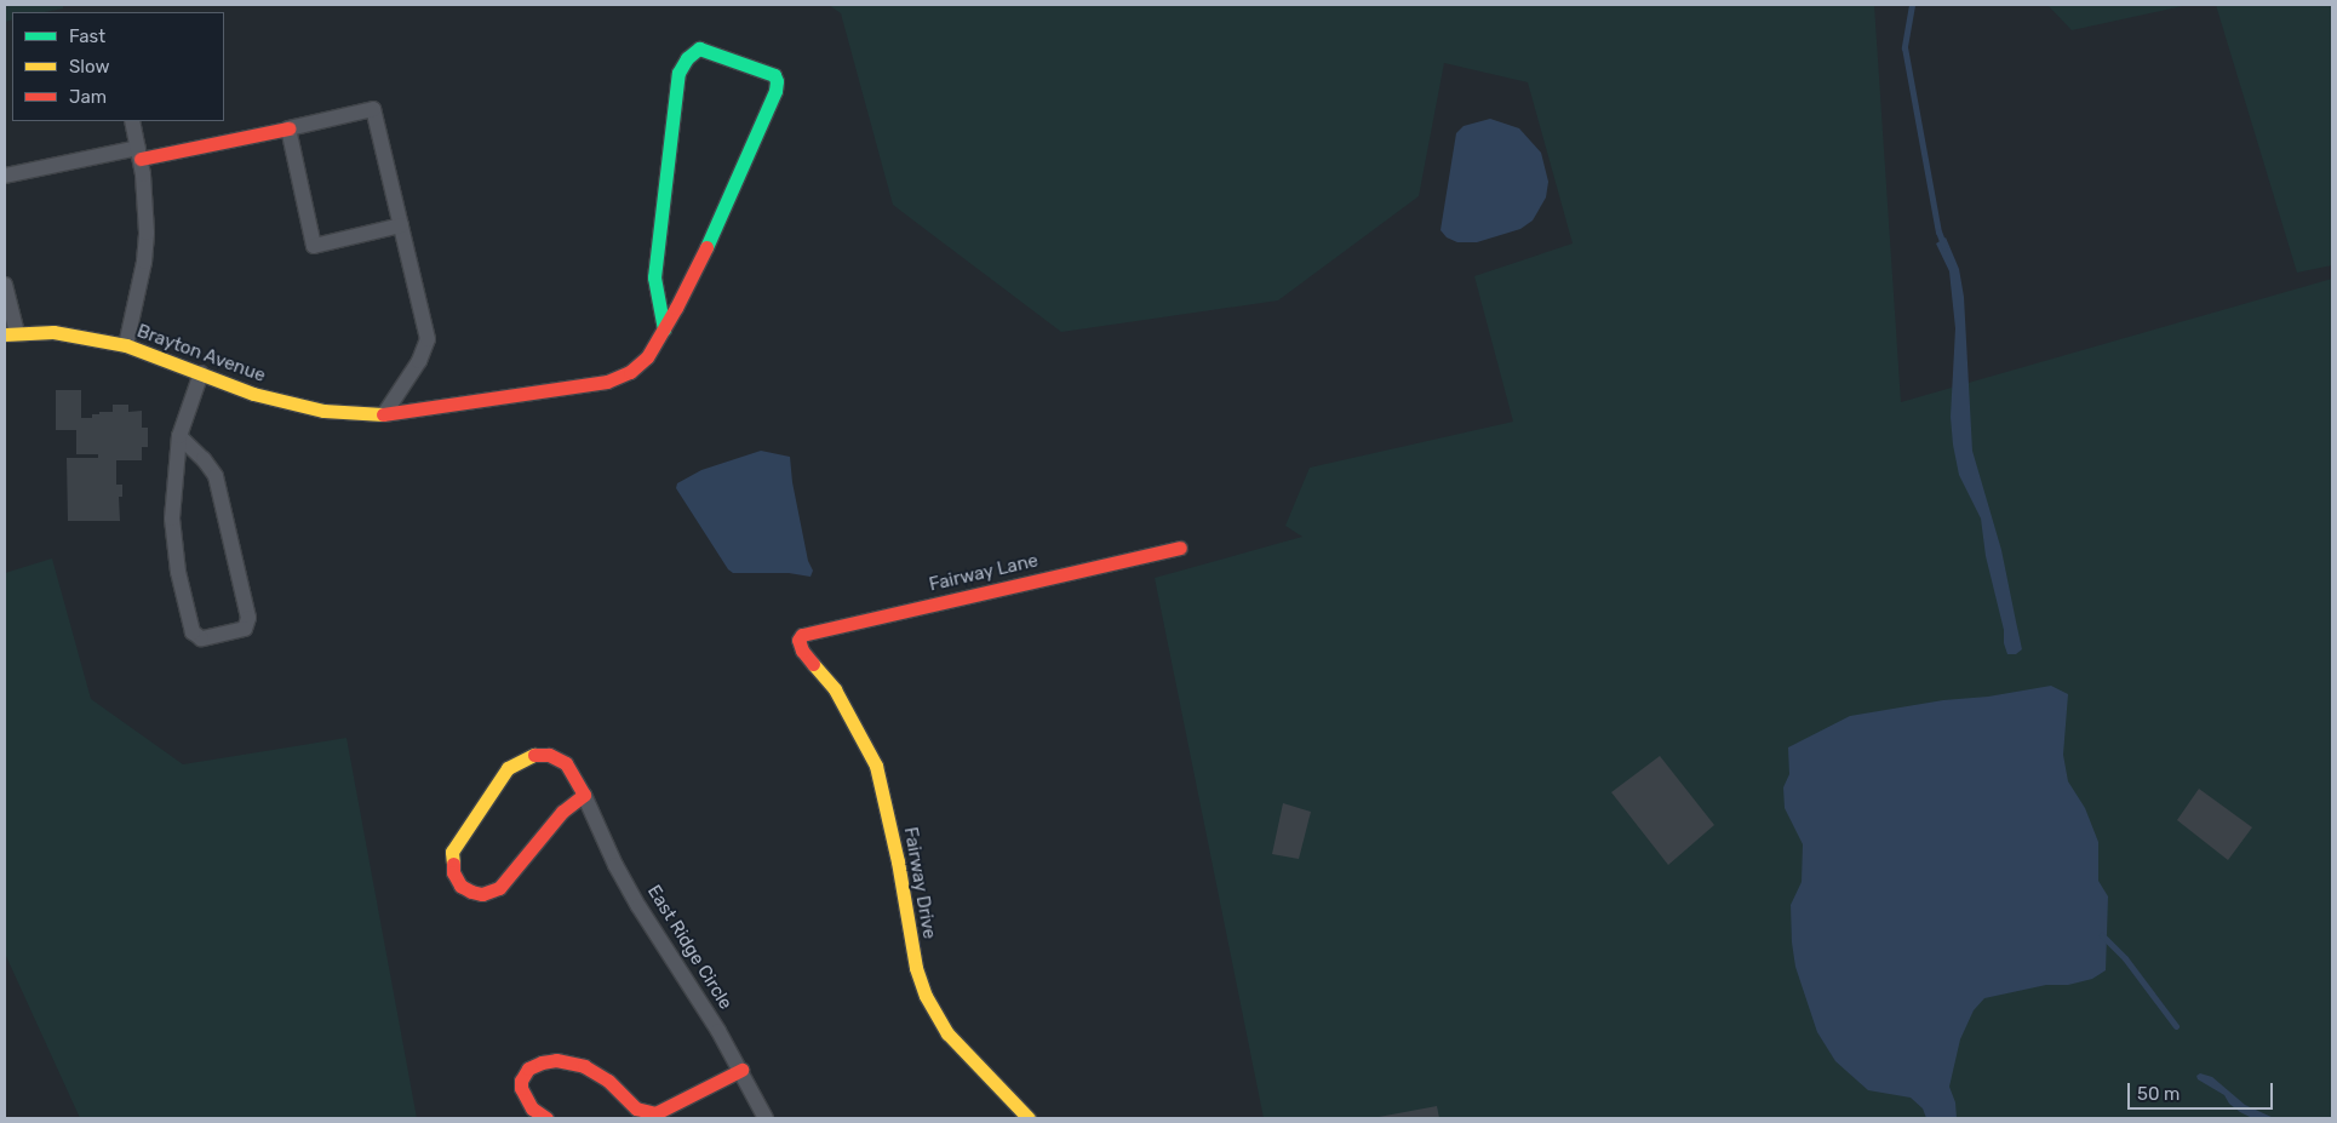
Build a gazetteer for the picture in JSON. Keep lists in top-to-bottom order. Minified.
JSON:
{"streets":{"street":["Brayton Avenue","Fairway Lane","Fairway Drive","East Ridge Circle"]},"crossings":[["Fairway Lane","Fairway Drive"]],"legend":["Fast","Slow","Jam"],"scale_bar":"50 m"}
